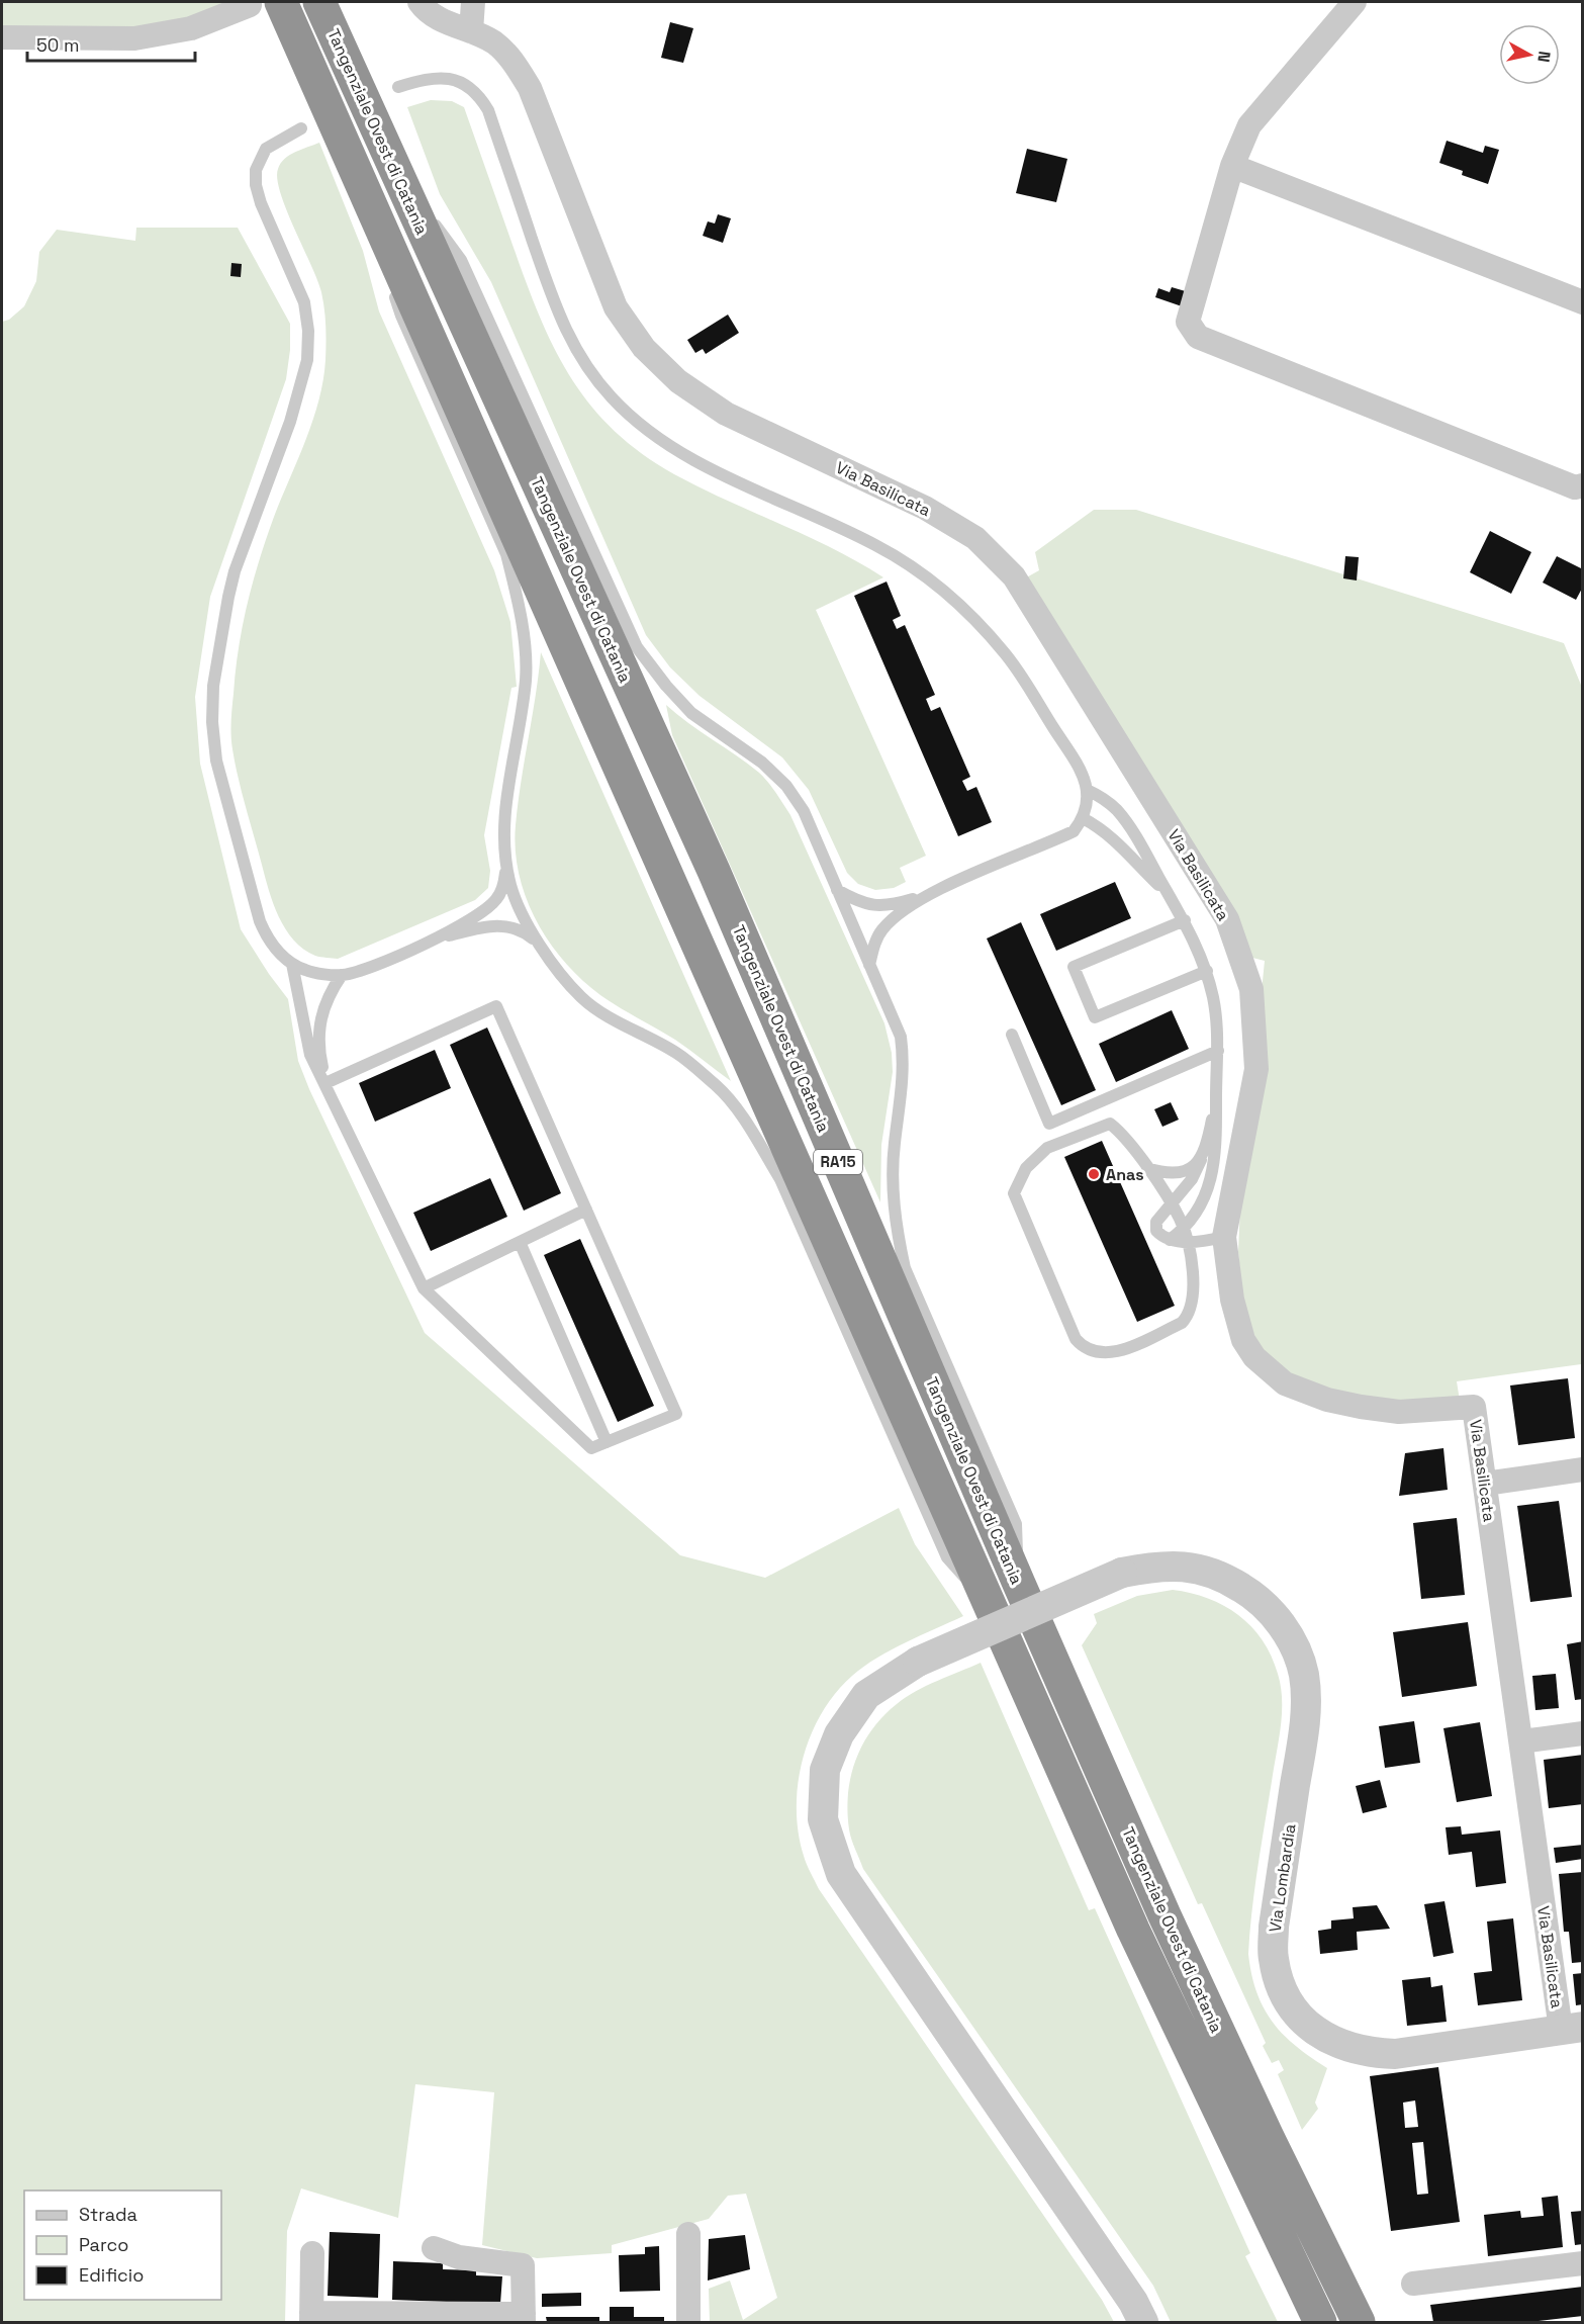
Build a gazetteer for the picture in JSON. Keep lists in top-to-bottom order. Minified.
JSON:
{"streets":{"highway":["Tangenziale Ovest di Catania","RA15"],"street":["Via Basilicata","Via Lombardia"]},"crossings":[["Via Basilicata","Via Lombardia"]],"places":["Anas"],"legend":["Strada","Parco","Edificio"],"scale_bar":"50 m","north":"right"}
